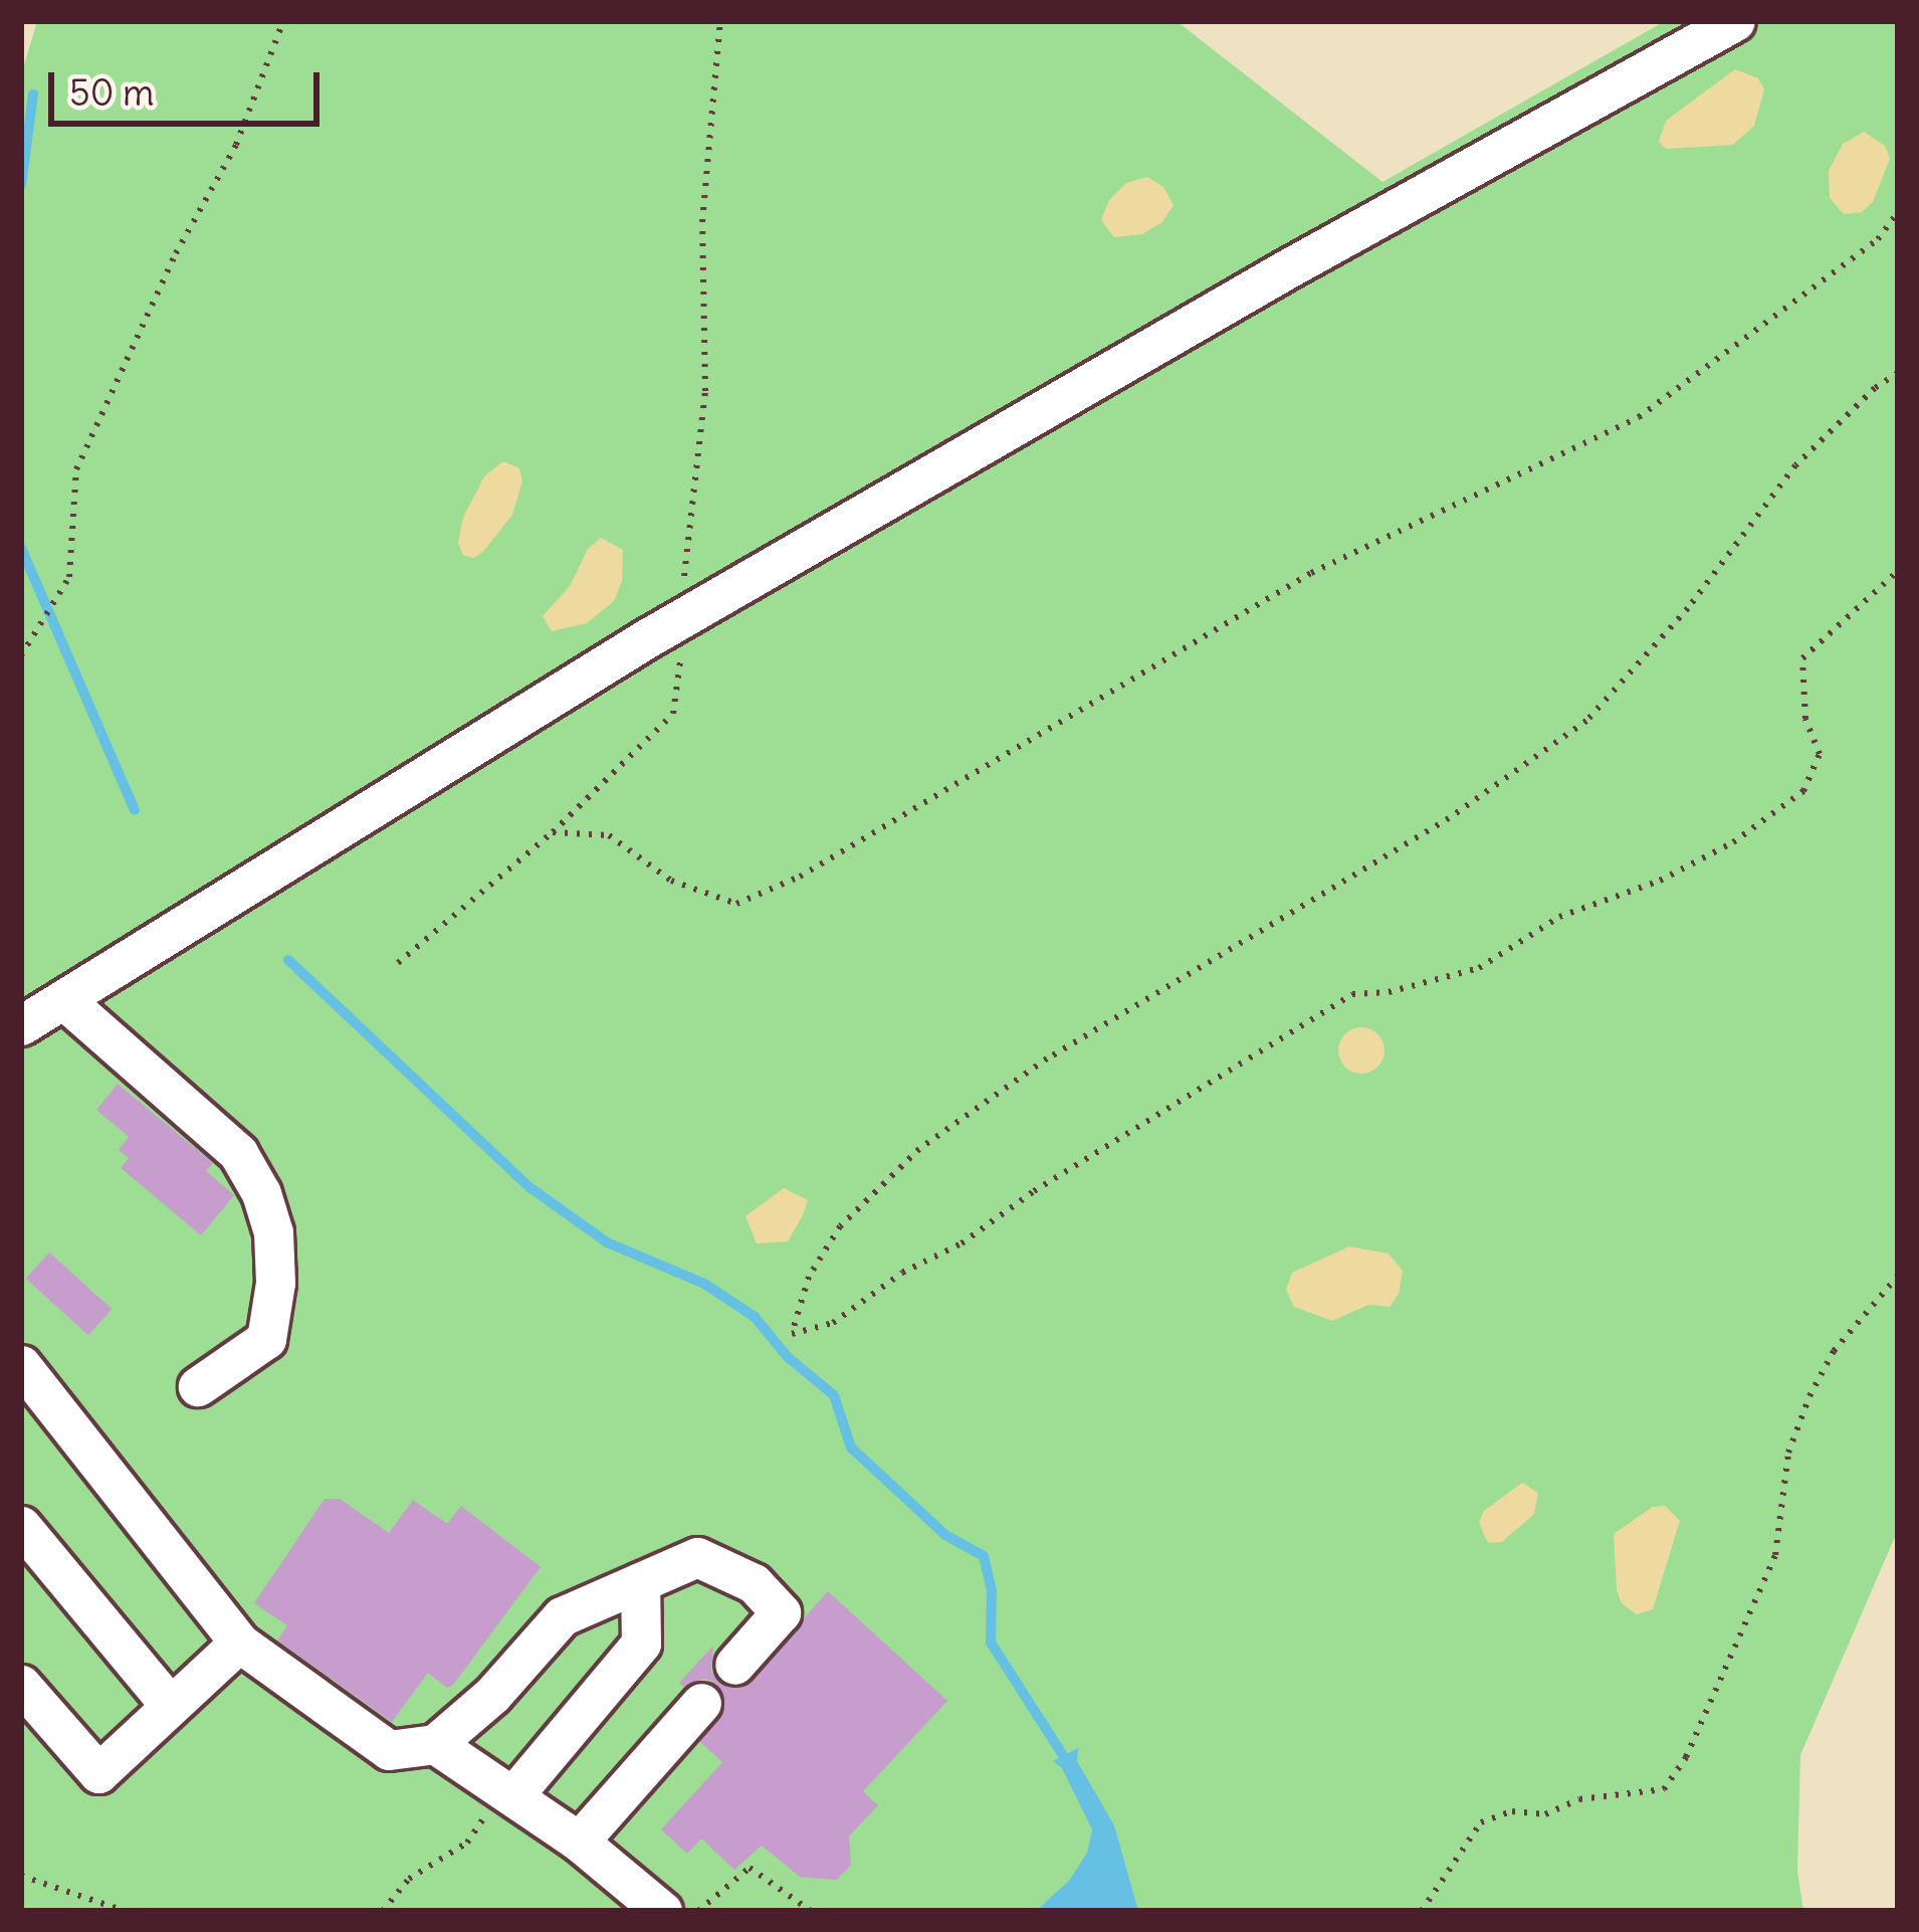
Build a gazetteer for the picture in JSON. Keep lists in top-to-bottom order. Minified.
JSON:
{"scale_bar":"50 m"}
